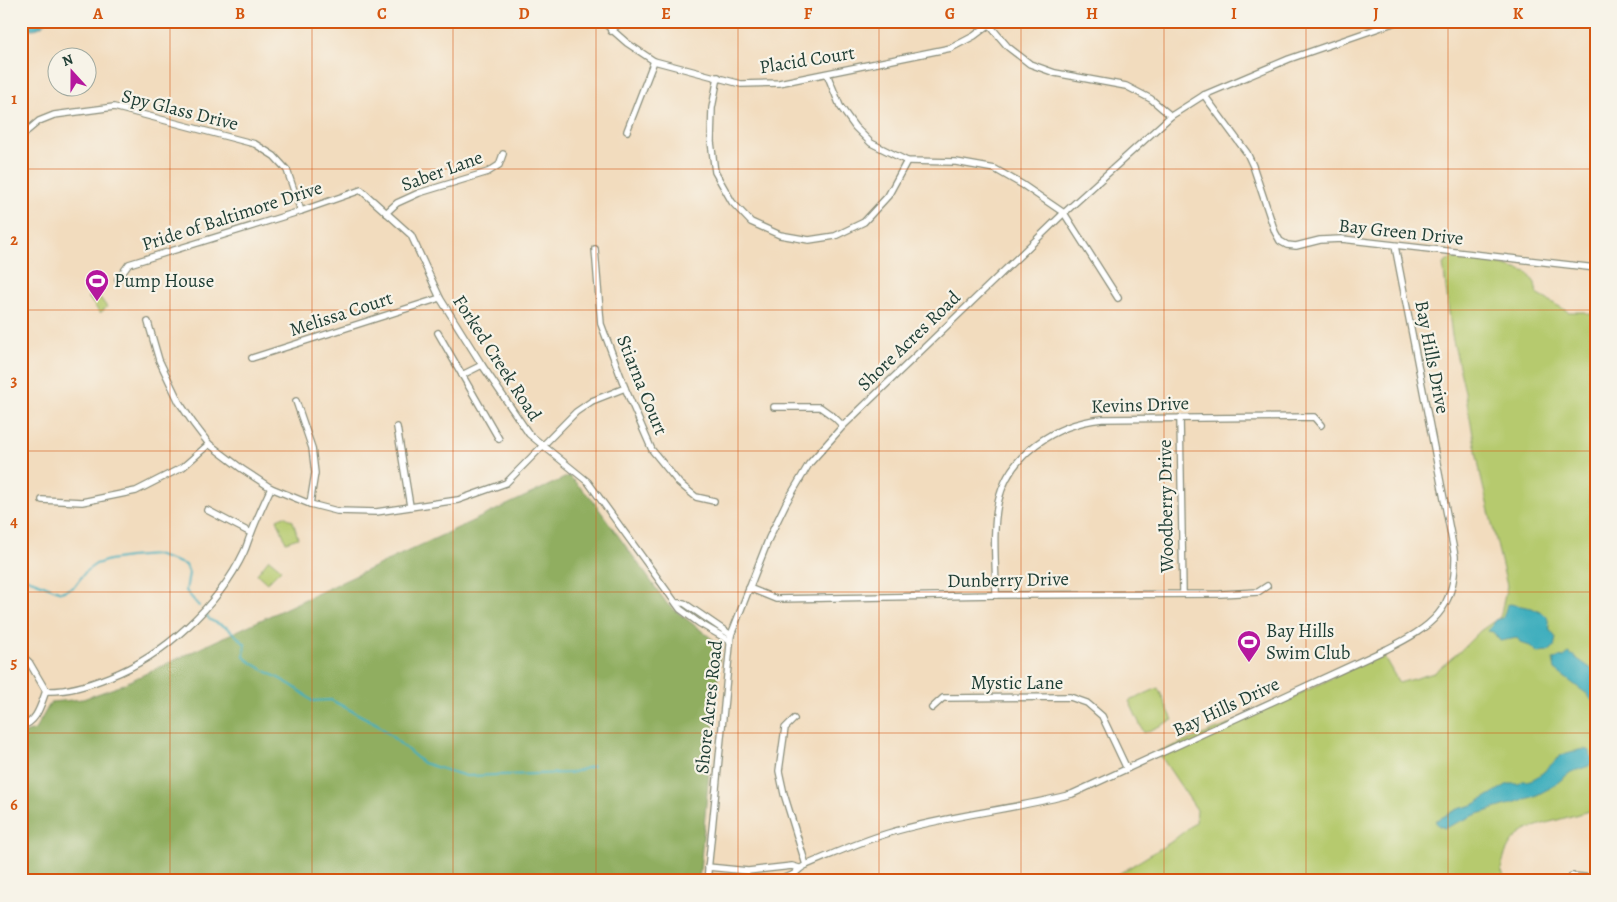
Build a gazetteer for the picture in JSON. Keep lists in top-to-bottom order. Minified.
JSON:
{"streets":{"street":["Placid Court","Spy Glass Drive","Saber Lane","Pride of Baltimore Drive","Bay Green Drive","Melissa Court","Shore Acres Road","Bay Hills Drive","Forked Creek Road","Stiarna Court","Kevins Drive","Woodberry Drive","Dunberry Drive","Mystic Lane"]},"crossings":[["Spy Glass Drive","Pride of Baltimore Drive"],["Saber Lane","Forked Creek Road"],["Pride of Baltimore Drive","Forked Creek Road"],["Bay Green Drive","Shore Acres Road"],["Bay Green Drive","Bay Hills Drive"],["Melissa Court","Forked Creek Road"],["Shore Acres Road","Bay Hills Drive"],["Shore Acres Road","Forked Creek Road"],["Shore Acres Road","Dunberry Drive"],["Bay Hills Drive","Mystic Lane"],["Kevins Drive","Woodberry Drive"],["Kevins Drive","Dunberry Drive"],["Woodberry Drive","Dunberry Drive"]],"places":{"sports":["Pump House","Bay Hills Swim Club"]},"north":"top","grid":{"columns":["A","B","C","D","E","F","G","H","I","J","K"],"rows":["1","2","3","4","5","6"]}}
